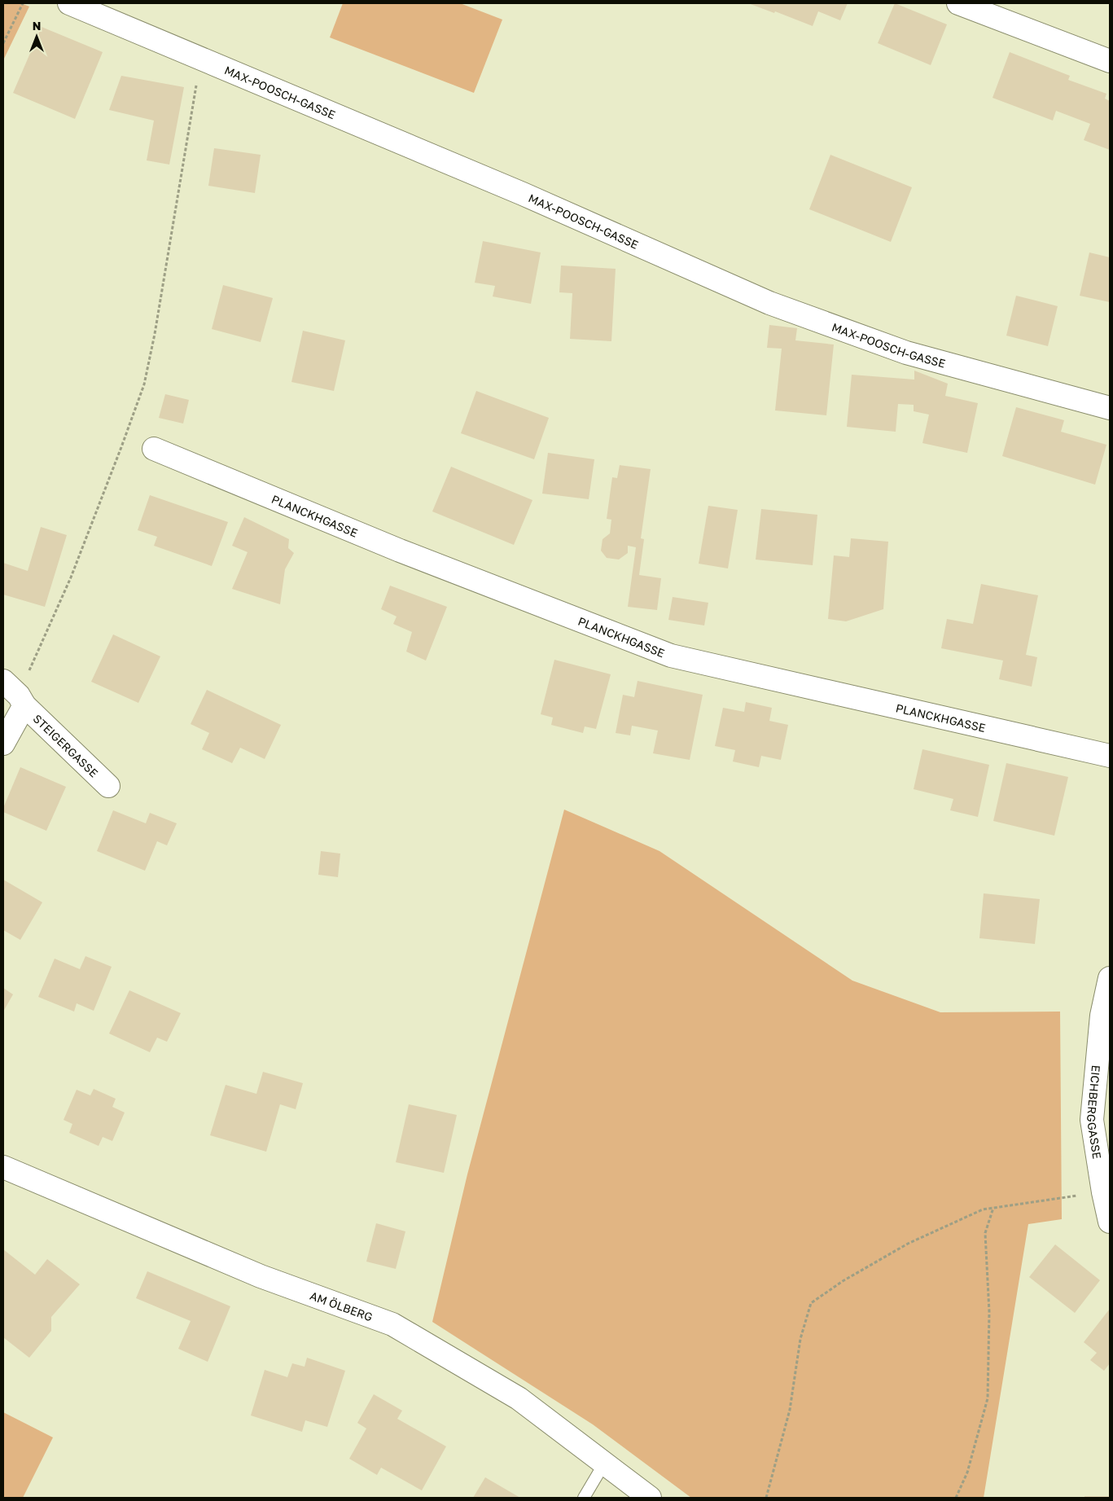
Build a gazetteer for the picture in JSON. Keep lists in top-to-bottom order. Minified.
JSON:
{"streets":{"street":["MAX-POOSCH-GASSE","PLANCKHGASSE","STEIGERGASSE","EICHBERGGASSE","AM ÖLBERG"]},"north":"top"}
